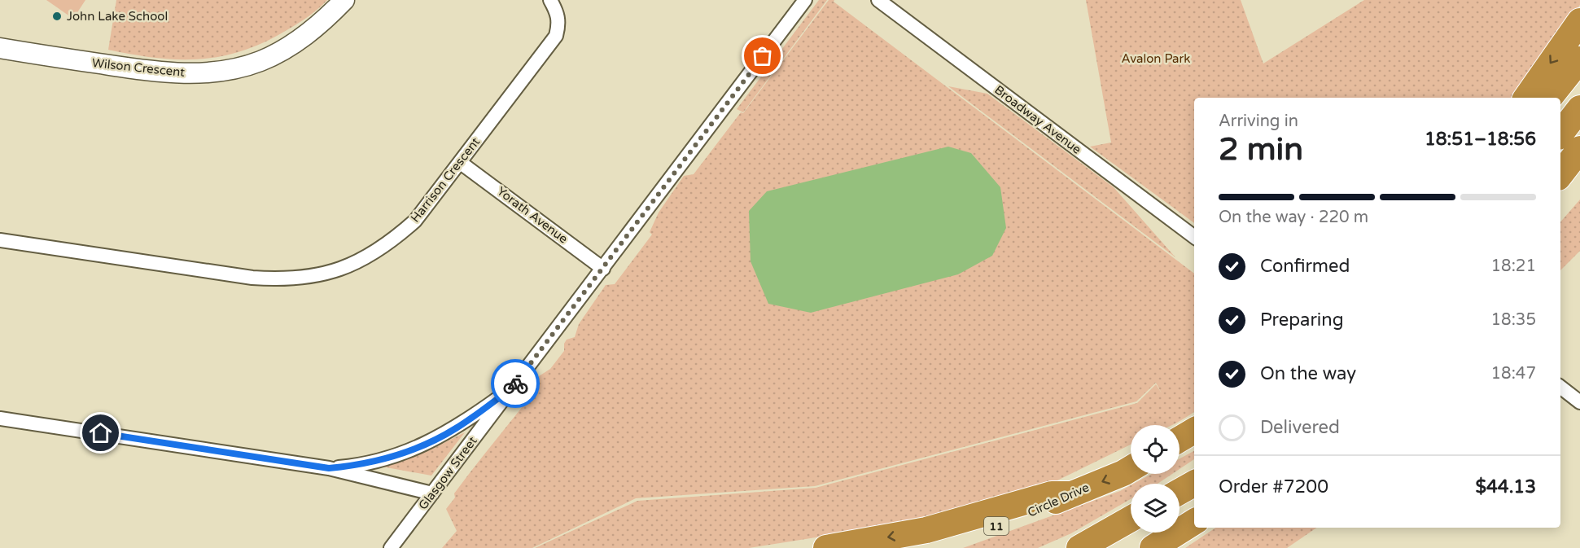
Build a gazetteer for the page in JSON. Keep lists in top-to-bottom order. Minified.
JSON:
{"streets":{"highway":["Circle Drive","11"],"street":["Wilson Crescent","Broadway Avenue","Harrison Crescent","Yorath Avenue","Glasgow Street"]},"crossings":[["Harrison Crescent","Yorath Avenue"],["Yorath Avenue","Glasgow Street"]],"parks":["Avalon Park"],"places":["John Lake School"],"page":{"heading":["2 min","Arriving in","18:51–18:56"],"panel":["Order #7200","$44.13"],"bar":"On the way · 220 m","list":[["Confirmed","18:21"],["Preparing","18:35"],["On the way","18:47"],"Delivered"]}}
